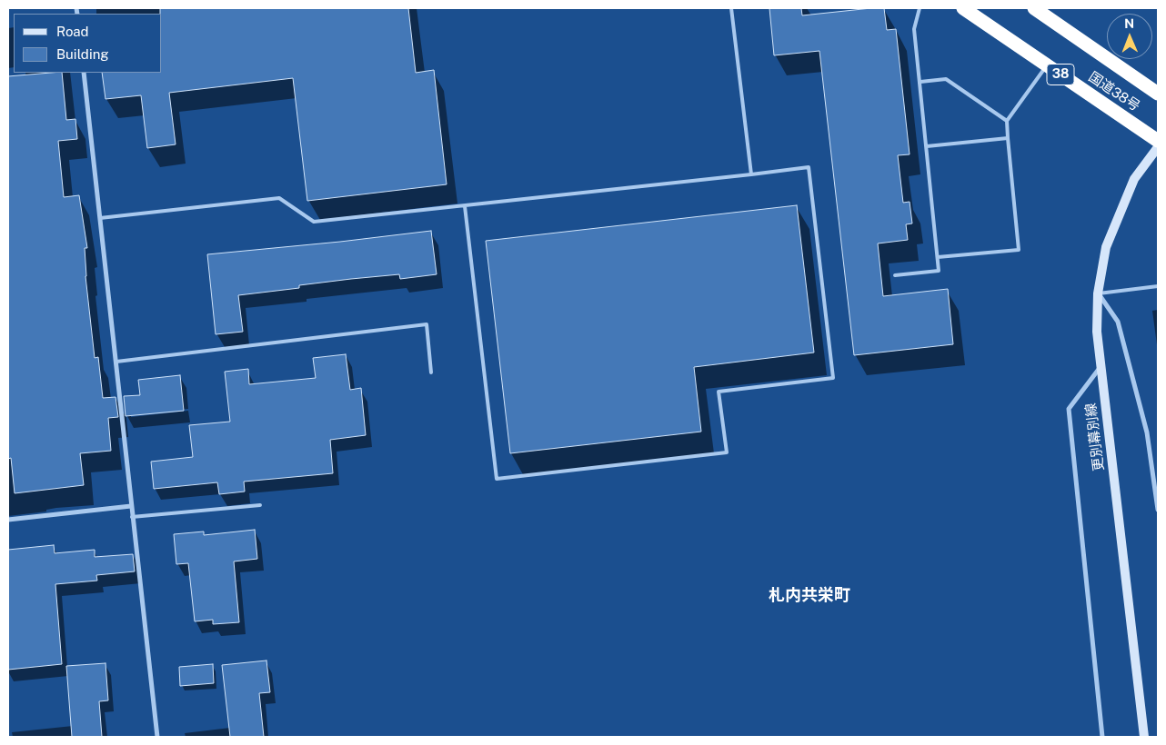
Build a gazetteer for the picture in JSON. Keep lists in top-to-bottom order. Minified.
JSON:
{"streets":{"highway":["38","国道38号"],"main road":["更別幕別線"]},"districts":["札内共栄町"],"legend":["Road","Building"],"north":"top"}
